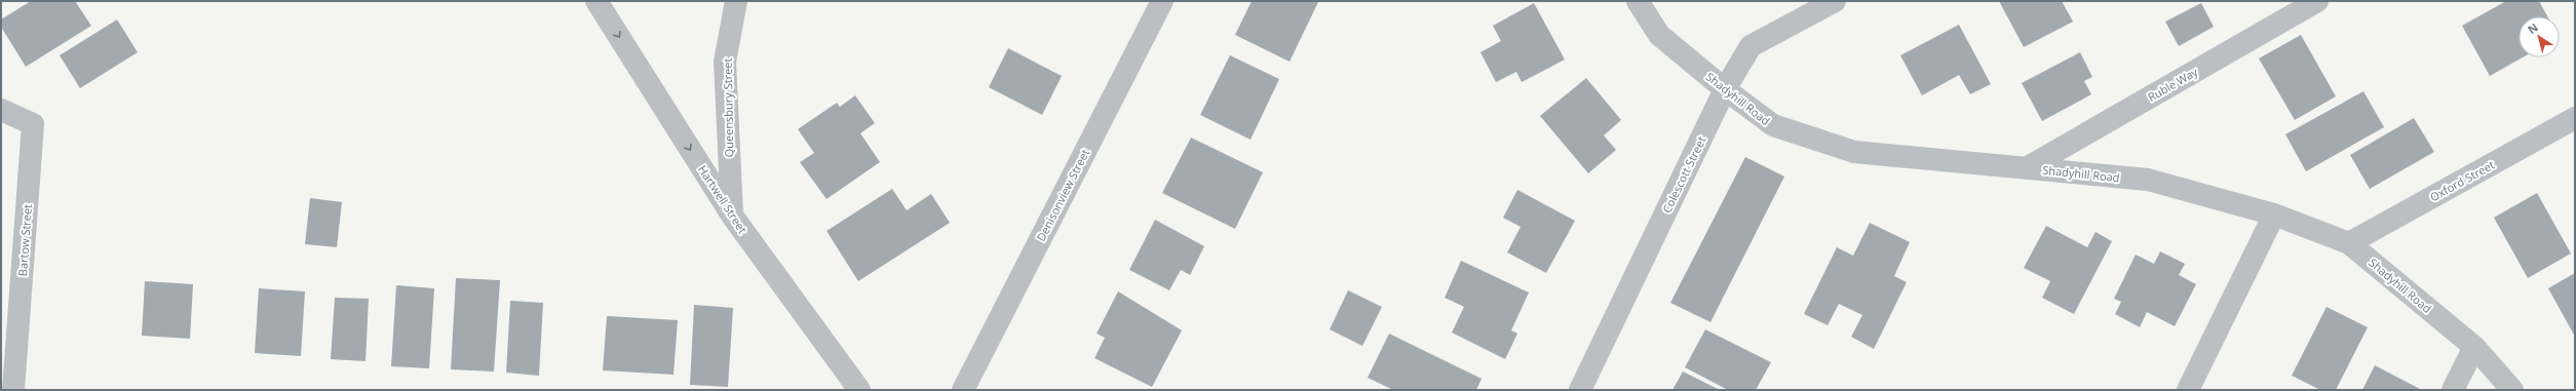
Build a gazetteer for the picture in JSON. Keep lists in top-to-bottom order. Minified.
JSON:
{"streets":{"street":["Ruble Way","Shadyhill Road","Queensbury Street","Colescott Street","Oxford Street","Denisonview Street","Hartwell Street","Bartow Street"]},"crossings":[["Ruble Way","Shadyhill Road"],["Shadyhill Road","Colescott Street"],["Shadyhill Road","Oxford Street"],["Queensbury Street","Hartwell Street"]],"one_way":["Hartwell Street"],"north":"top left"}
